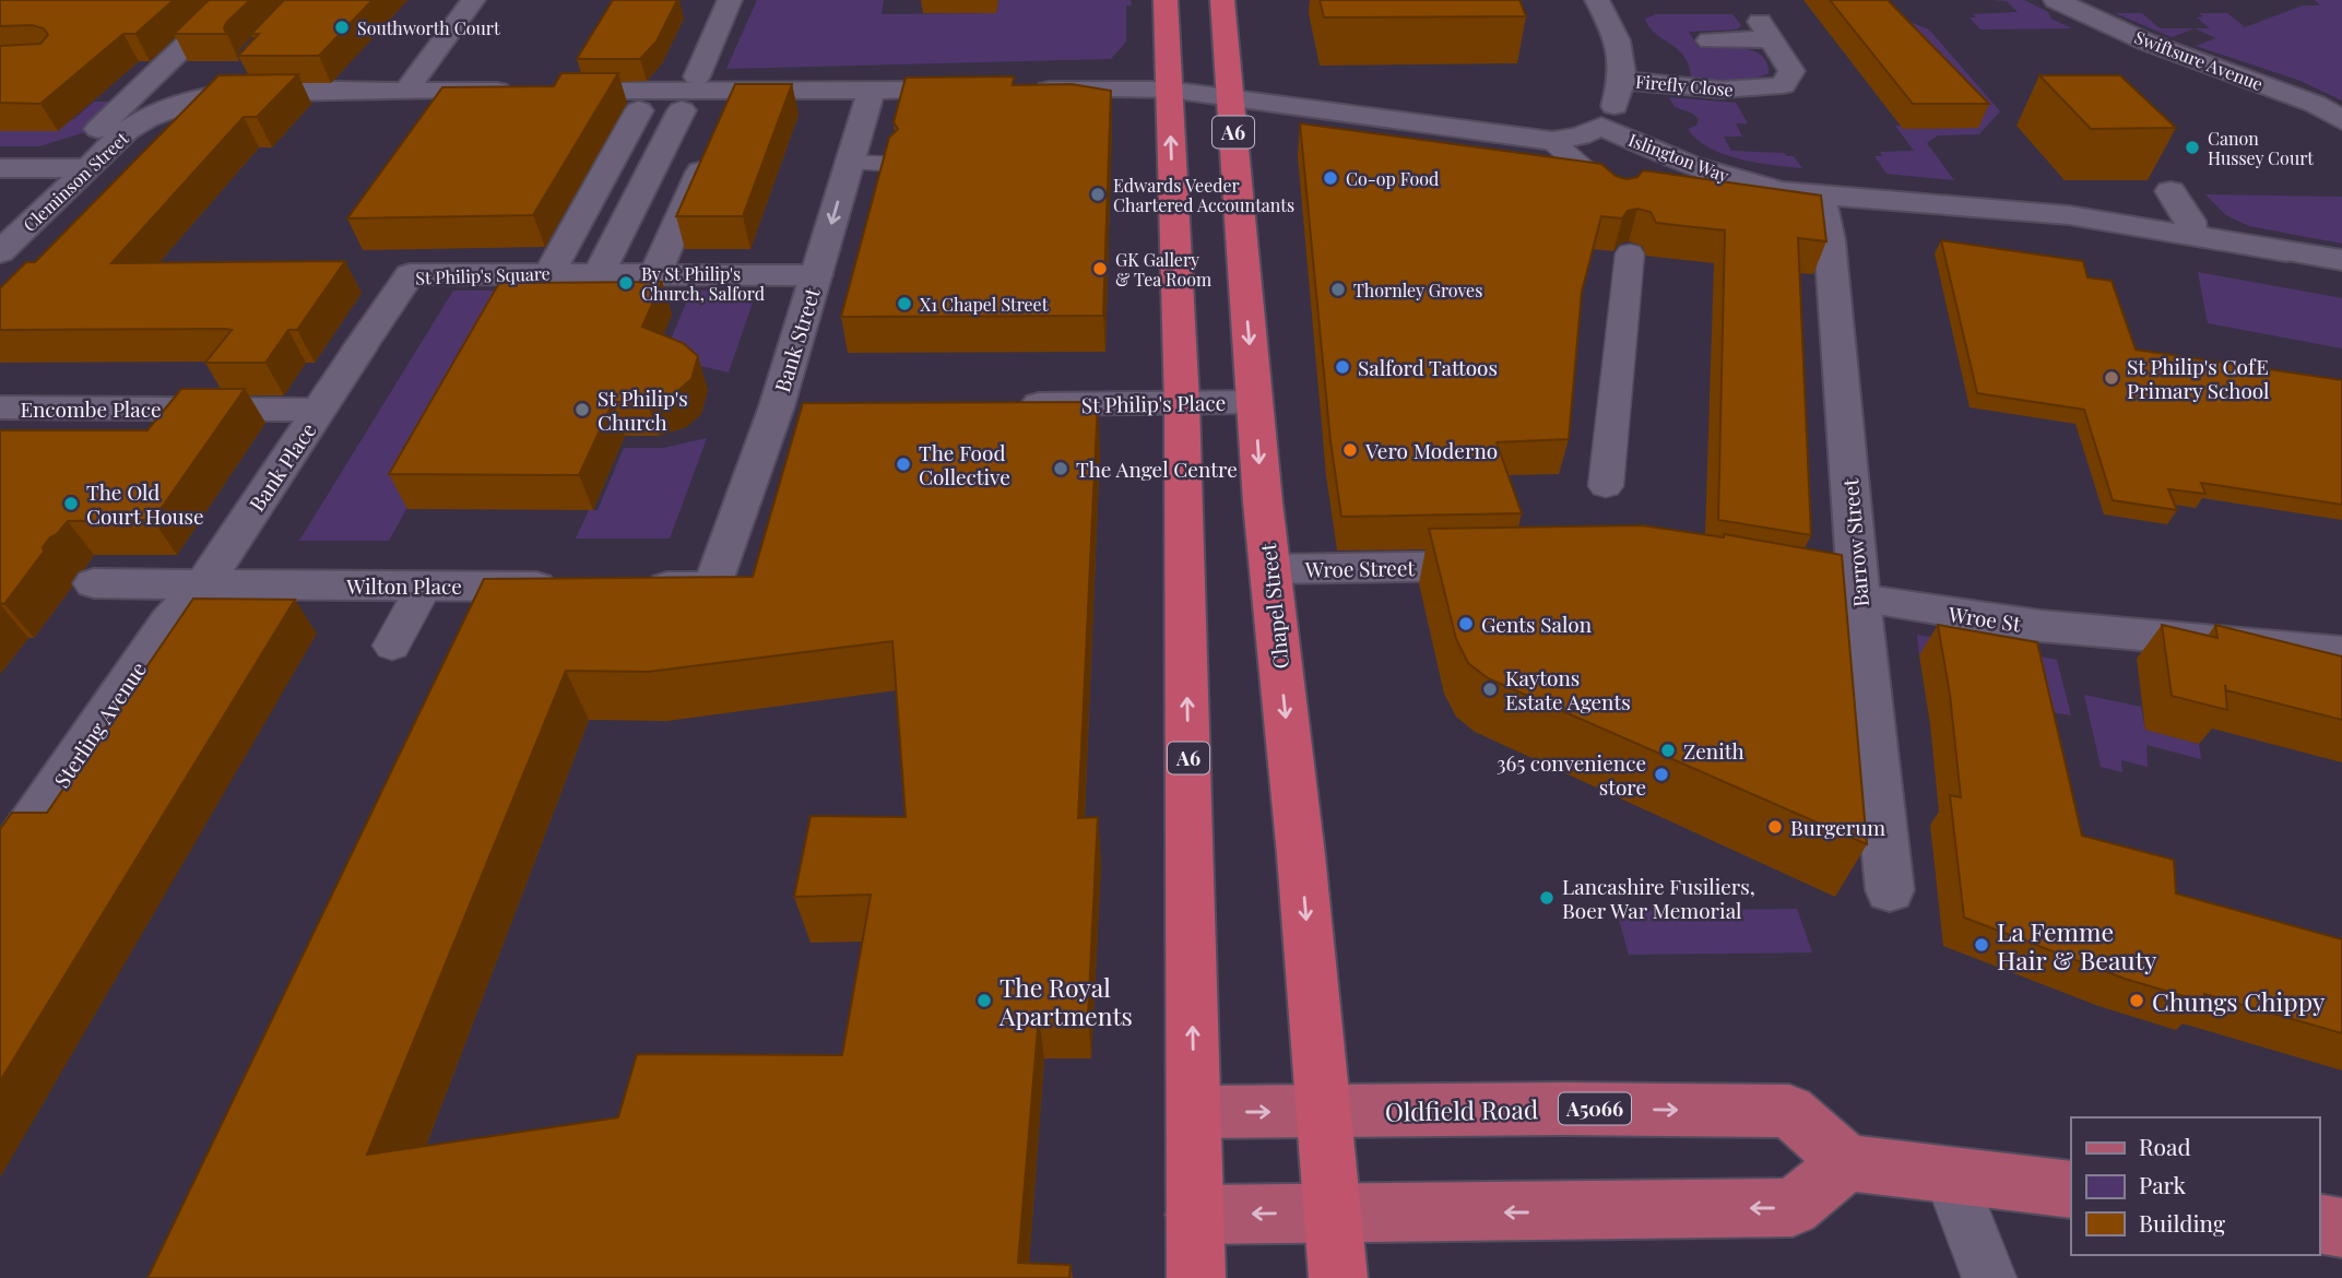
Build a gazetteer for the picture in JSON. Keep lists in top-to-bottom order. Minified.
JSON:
{"streets":{"highway":["A6","Chapel Street"],"main road":["A5066","Oldfield Road"],"street":["Swiftsure Avenue","Firefly Close","Islington Way","Cleminson Street","St Philip's Square","Bank Street","St Philip's Place","Encombe Place","Bank Place","Barrow Street","Wroe Street","Wilton Place","Wroe St","Sterling Avenue"]},"crossings":[["A6","Islington Way"],["A6","St Philip's Place"],["A6","Chapel Street"],["A6","Oldfield Road"],["Islington Way","Barrow Street"],["Islington Way","Chapel Street"],["St Philip's Square","Bank Street"],["St Philip's Square","Bank Place"],["St Philip's Place","Chapel Street"],["Encombe Place","Bank Place"],["Bank Place","Wilton Place"],["Bank Place","Sterling Avenue"],["Barrow Street","Wroe St"],["Wroe Street","Chapel Street"],["Wilton Place","Sterling Avenue"],["Chapel Street","Oldfield Road"]],"places":["Southworth Court","Canon Hussey Court","Co-op Food","Edwards Veeder Chartered Accountants","GK Gallery & Tea Room","By St Philip's Church, Salford","Thornley Groves","X1 Chapel Street","Salford Tattoos","St Philip's CofE Primary School","St Philip's Church","Vero Moderno","The Food Collective","The Angel Centre","The Old Court House","Gents Salon","Kaytons Estate Agents","Zenith","365 convenience store","Burgerum","Lancashire Fusiliers, Boer War Memorial","La Femme Hair & Beauty","The Royal Apartments","Chungs Chippy"],"legend":["Road","Park","Building"]}
